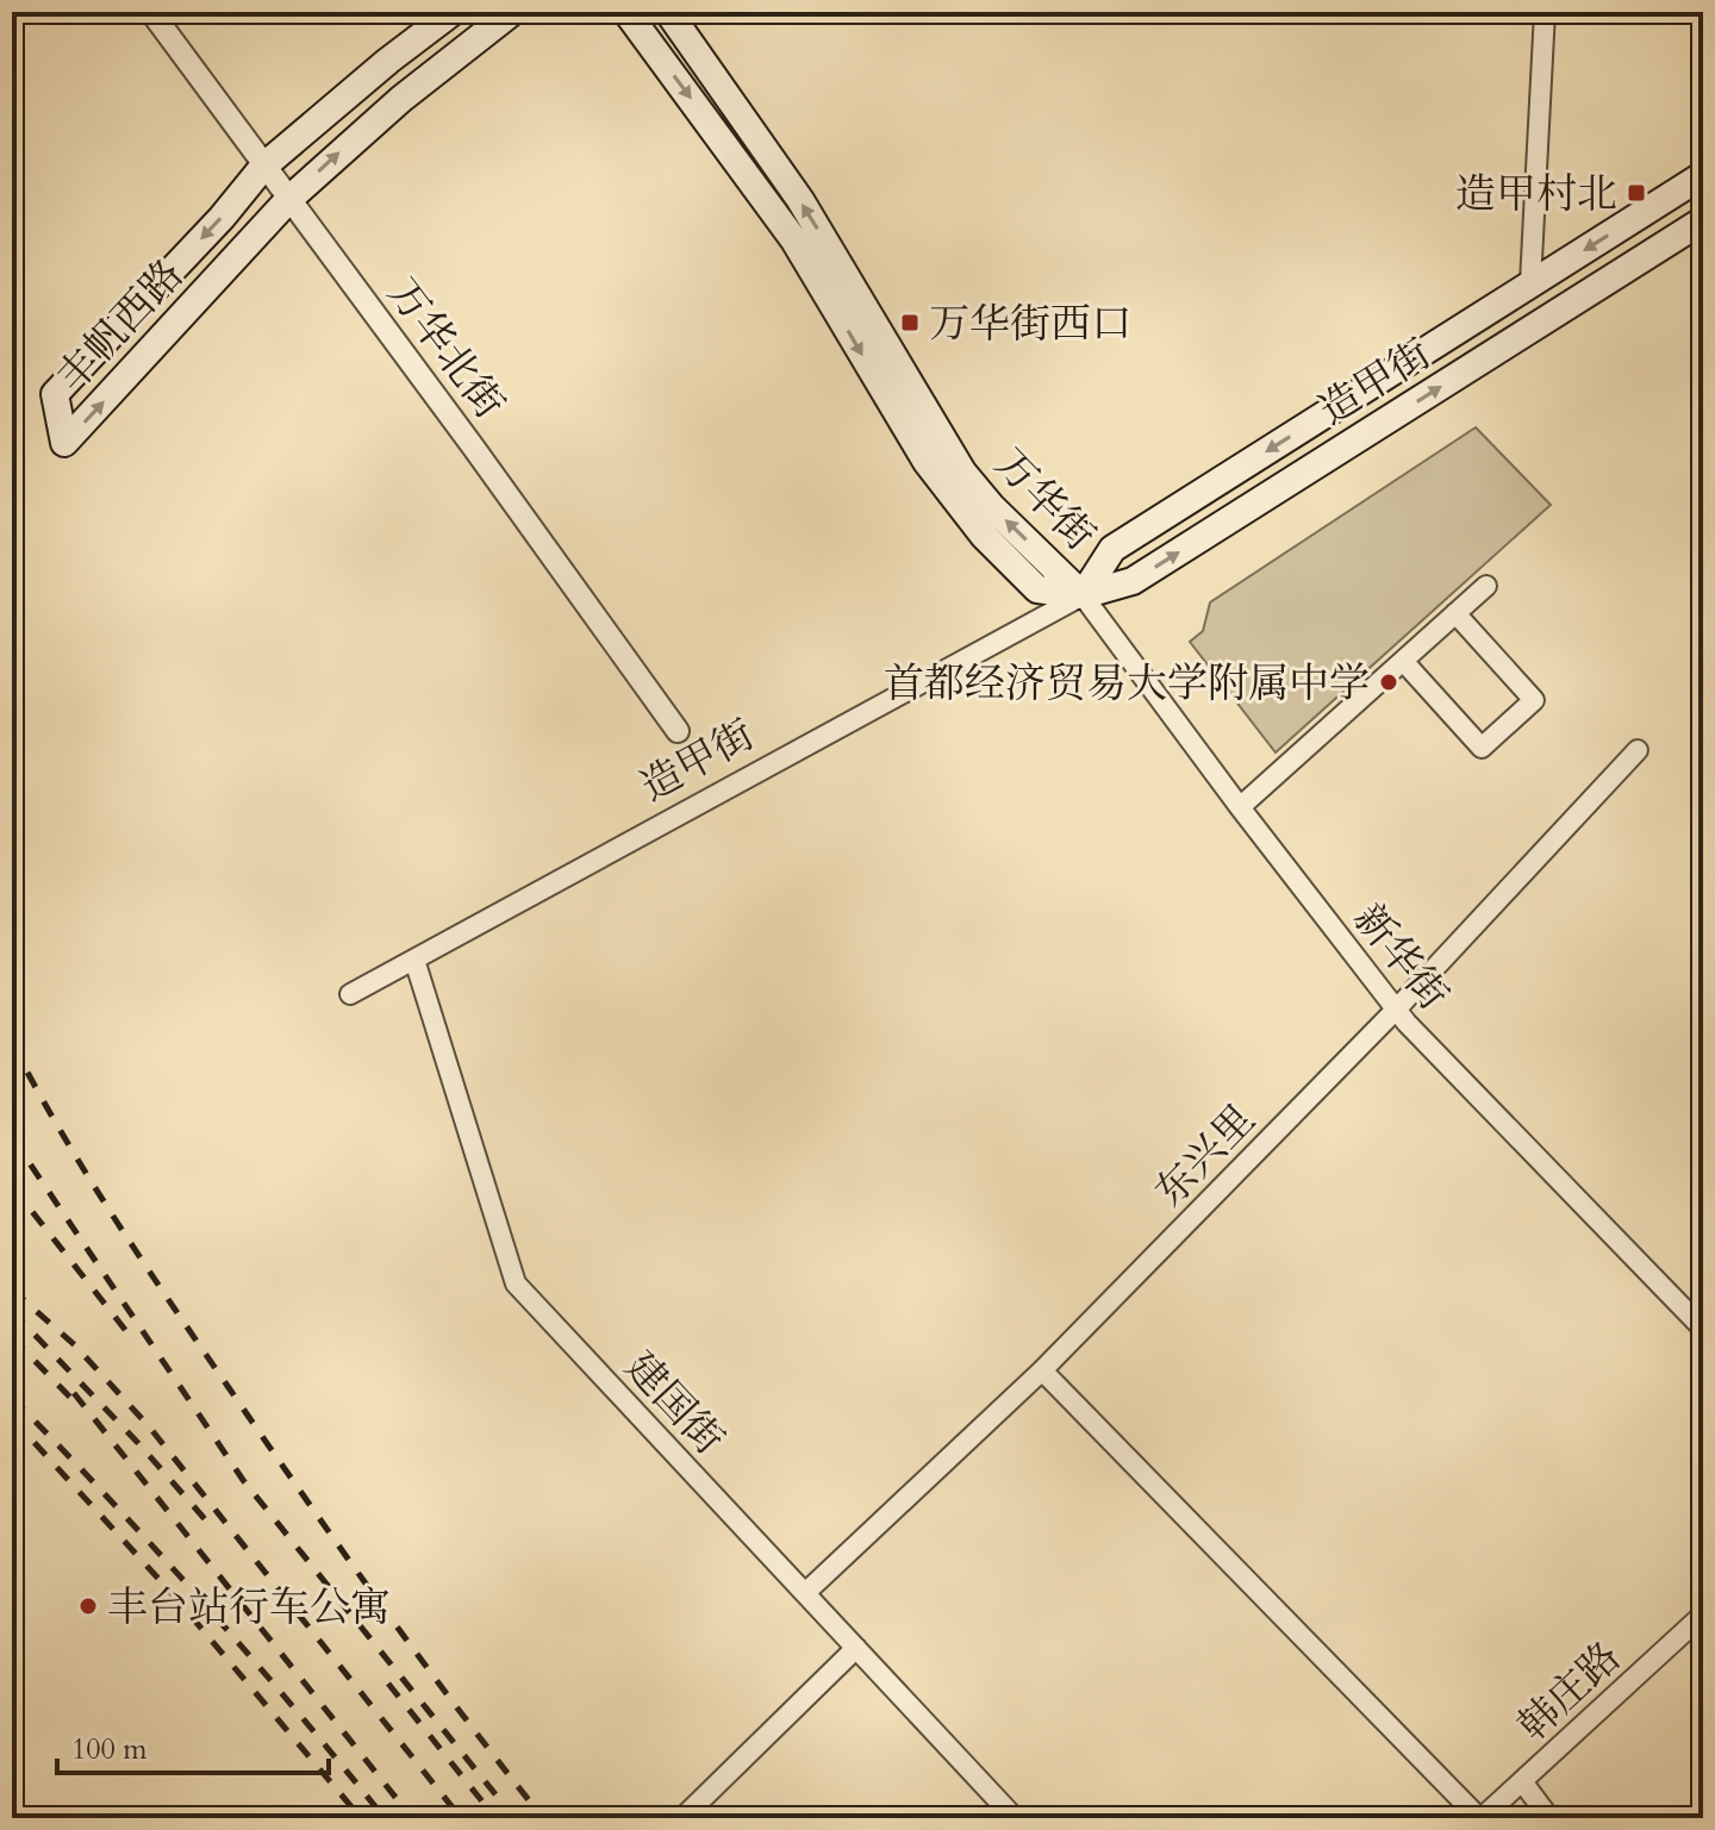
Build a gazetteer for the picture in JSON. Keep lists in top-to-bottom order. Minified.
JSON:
{"streets":{"main road":["丰帆西路","造甲街","万华街"],"street":["万华北街","新华街","东兴里","建国街","韩庄路"]},"crossings":[["丰帆西路","万华北街"],["造甲街","万华街"],["造甲街","新华街"],["造甲街","建国街"],["万华街","新华街"],["新华街","东兴里"],["东兴里","建国街"]],"places":{"transit":["造甲村北","万华街西口"],"other":["首都经济贸易大学附属中学","丰台站行车公寓"]},"scale_bar":"100 m"}
